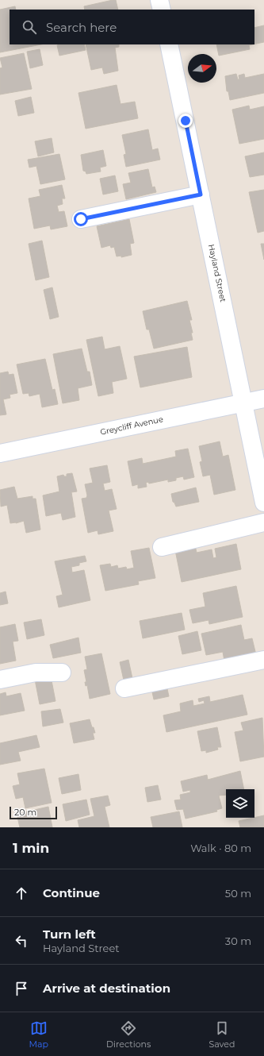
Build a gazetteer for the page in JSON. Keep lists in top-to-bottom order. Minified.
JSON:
{"streets":{"street":["Hayland Street","Greycliff Avenue"]},"crossings":[["Hayland Street","Greycliff Avenue"]],"scale_bar":"20 m","north":"right","page":{"search":"Search here","scale":"20 m","heading":["1 min","Walk · 80 m"],"list":[["Continue","50 m"],["Turn left","Hayland Street","30 m"],"Arrive at destination"],"nav":["Map","Directions","Saved"]}}
